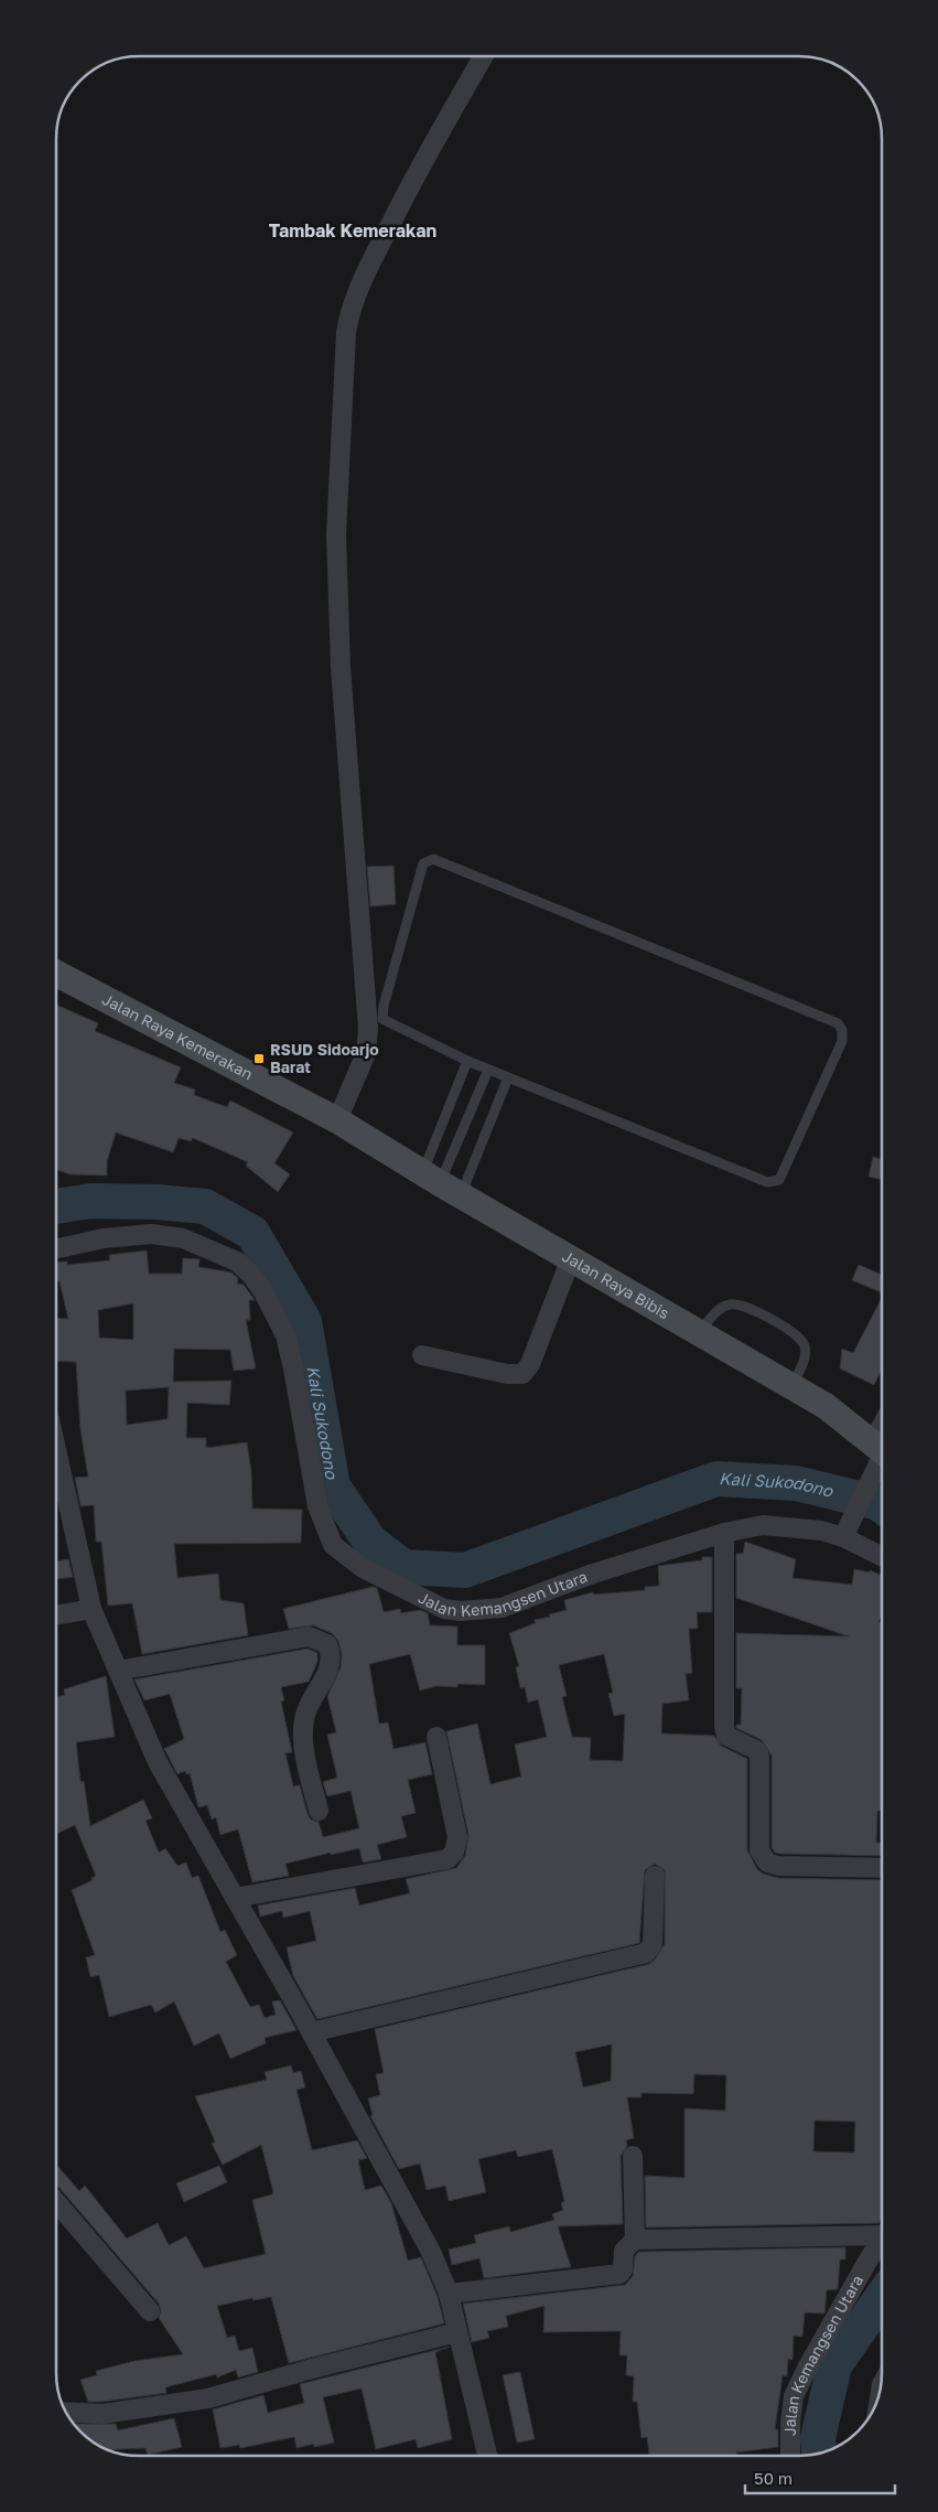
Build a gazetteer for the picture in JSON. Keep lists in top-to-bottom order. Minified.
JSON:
{"streets":{"main road":["Jalan Raya Kemerakan","Jalan Raya Bibis"],"street":["Jalan Kemangsen Utara"]},"crossings":[["Jalan Raya Kemerakan","Jalan Raya Bibis"]],"districts":["Tambak Kemerakan"],"water":["Kali Sukodono"],"places":{"transit":["RSUD Sidoarjo Barat"]},"scale_bar":"50 m"}
